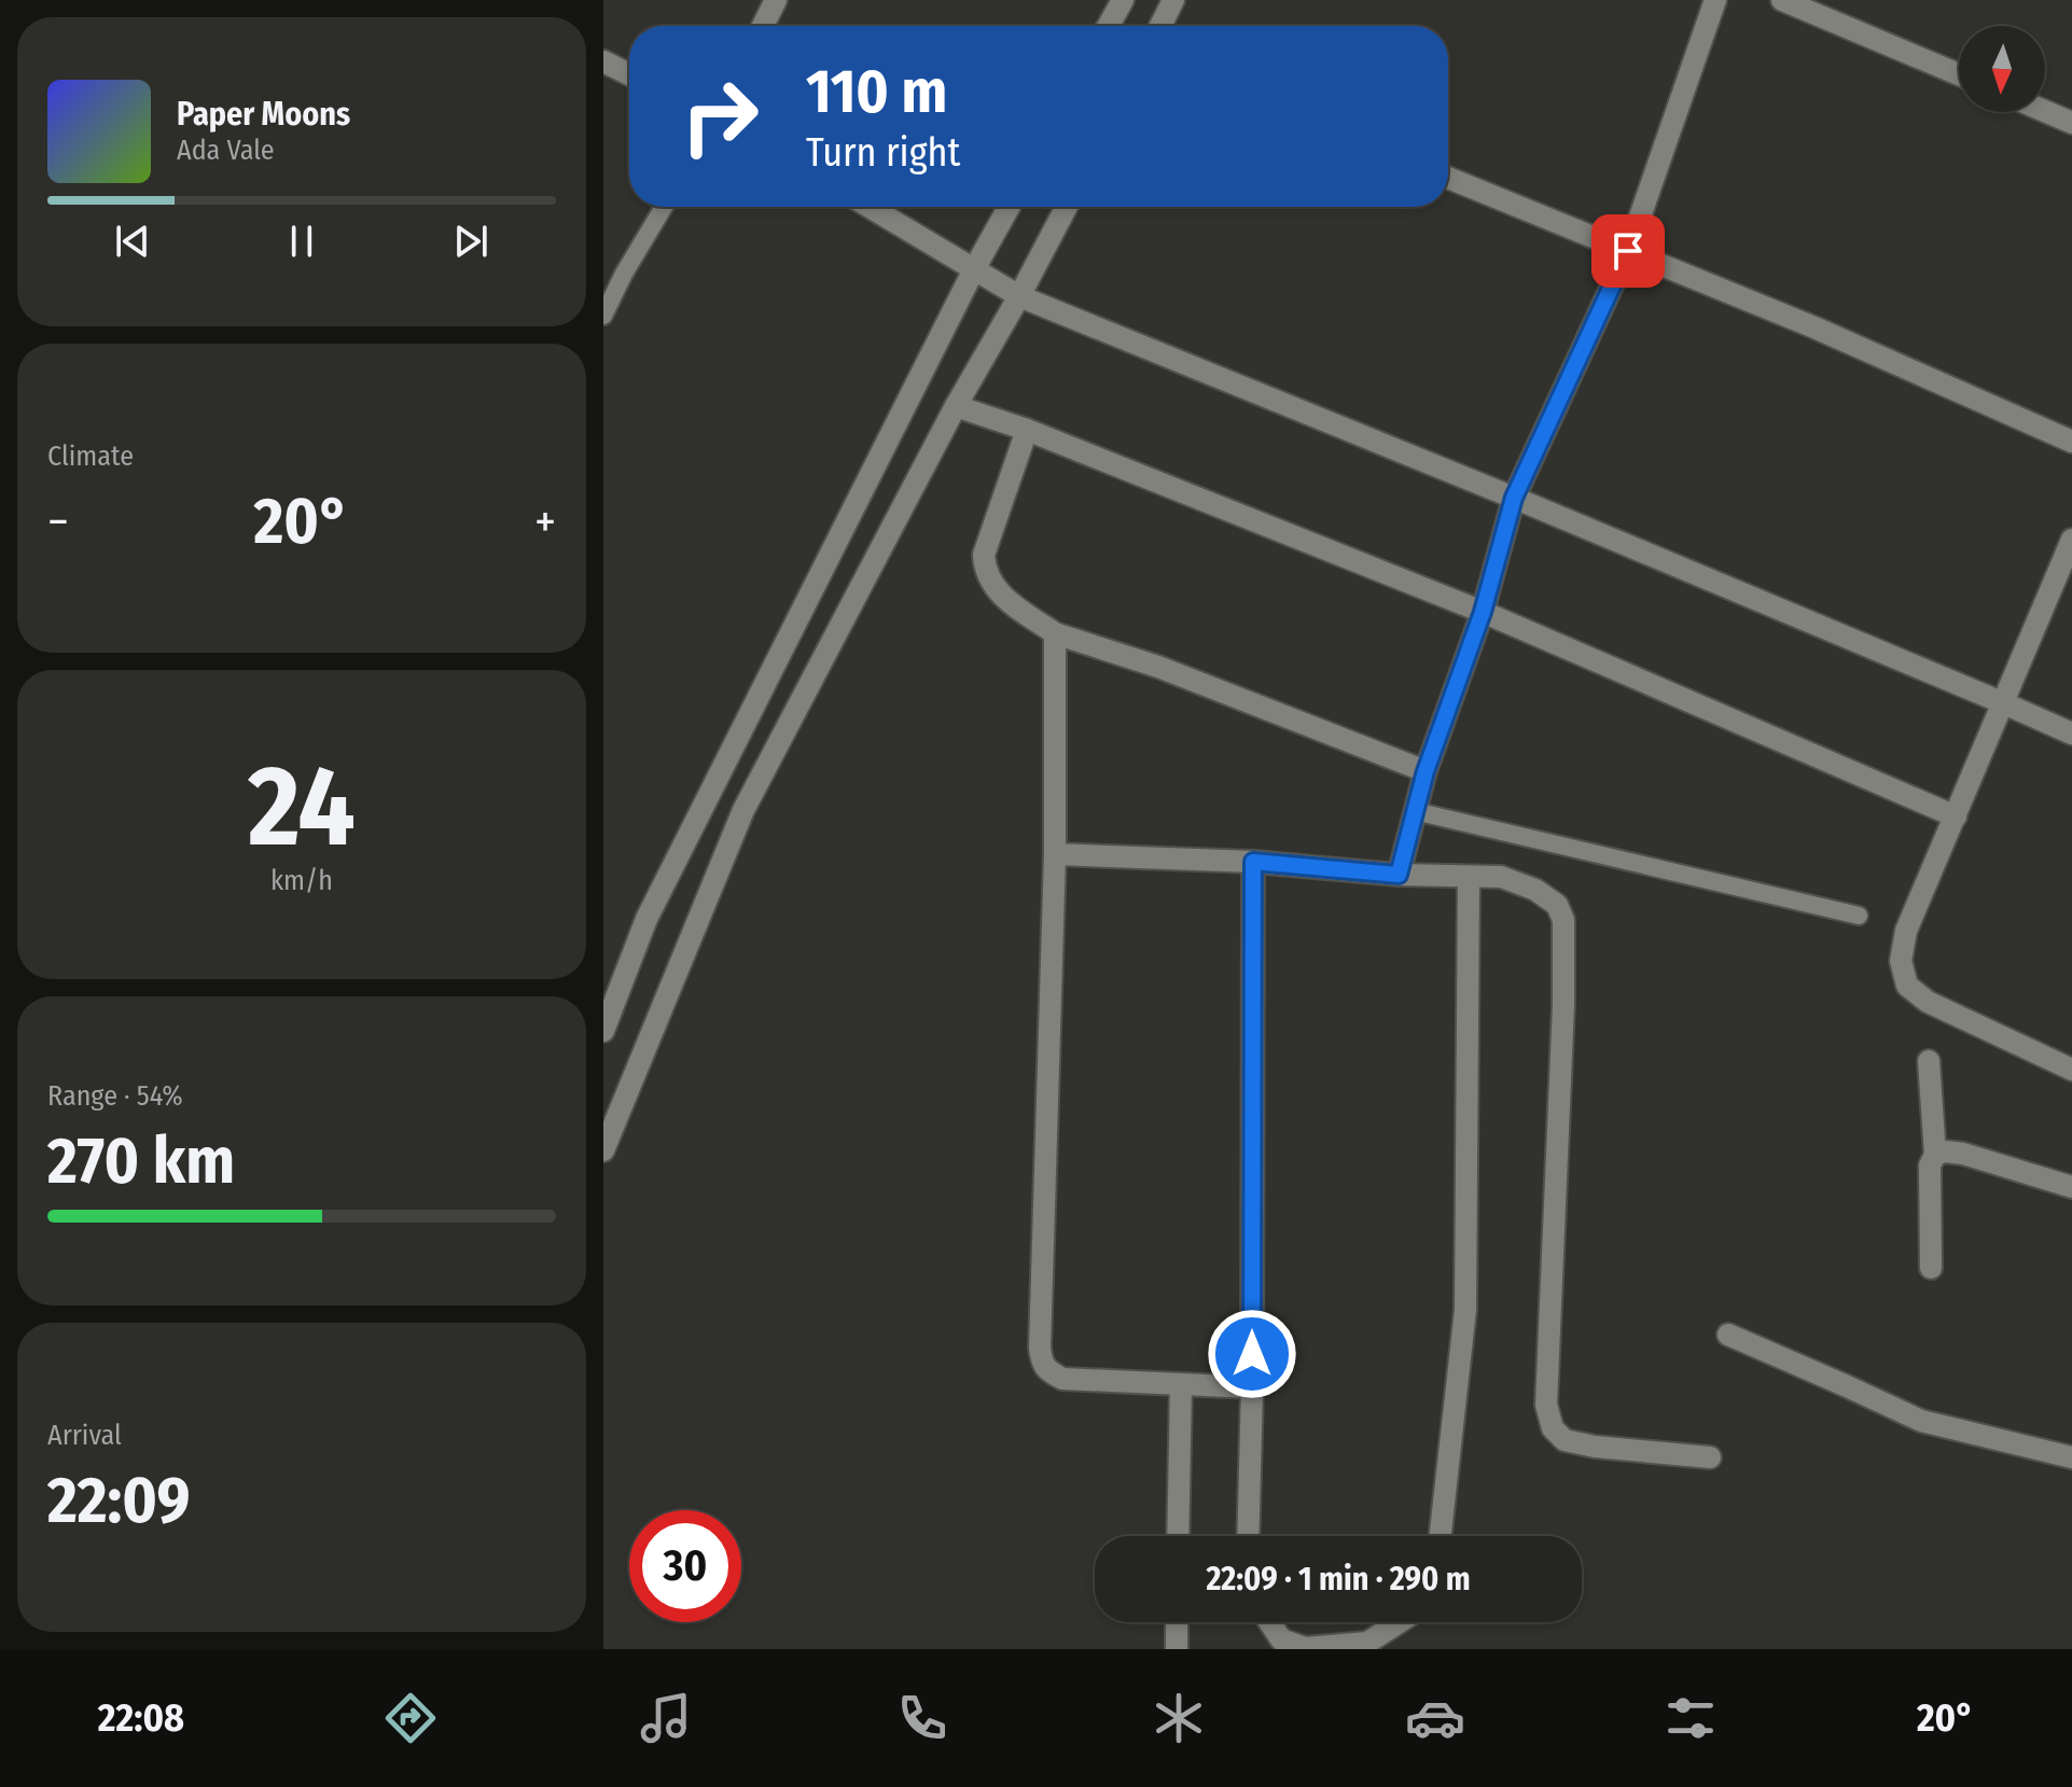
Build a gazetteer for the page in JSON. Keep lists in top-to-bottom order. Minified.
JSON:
{"north":"bottom","page":{"turn":["110 m","Turn right"],"song":["Paper Moons","Ada Vale"],"tile":["Climate",["24","km/h"],["Range · 54%","270 km"],["Arrival","22:09"]],"heat":["−","20°","+"],"limit":"30","trip":"22:09 · 1 min · 290 m","tabs":["22:08","20°"]}}
